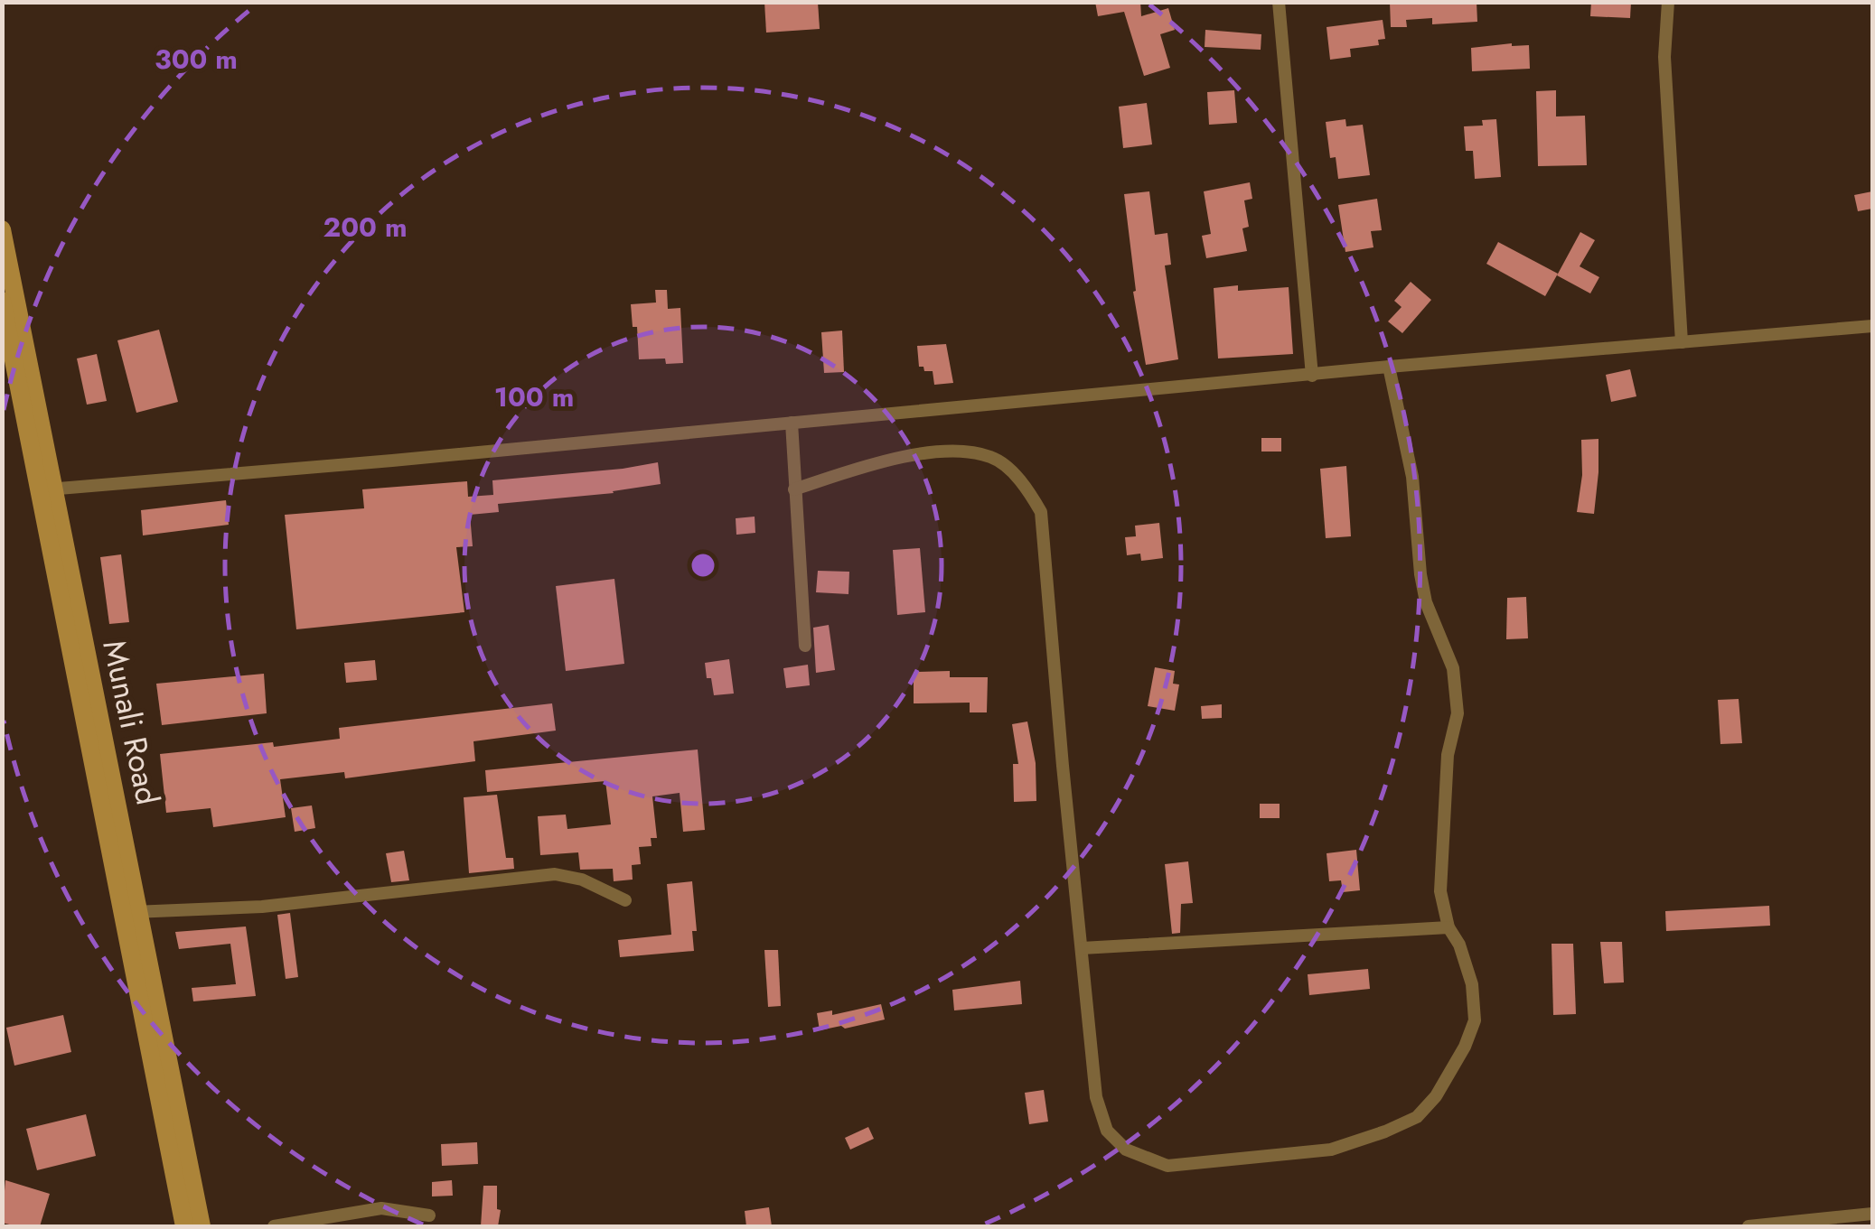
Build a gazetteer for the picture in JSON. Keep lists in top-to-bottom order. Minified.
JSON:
{"streets":{"main road":["Munali Road"]},"rings":["300 m","200 m","100 m"]}
